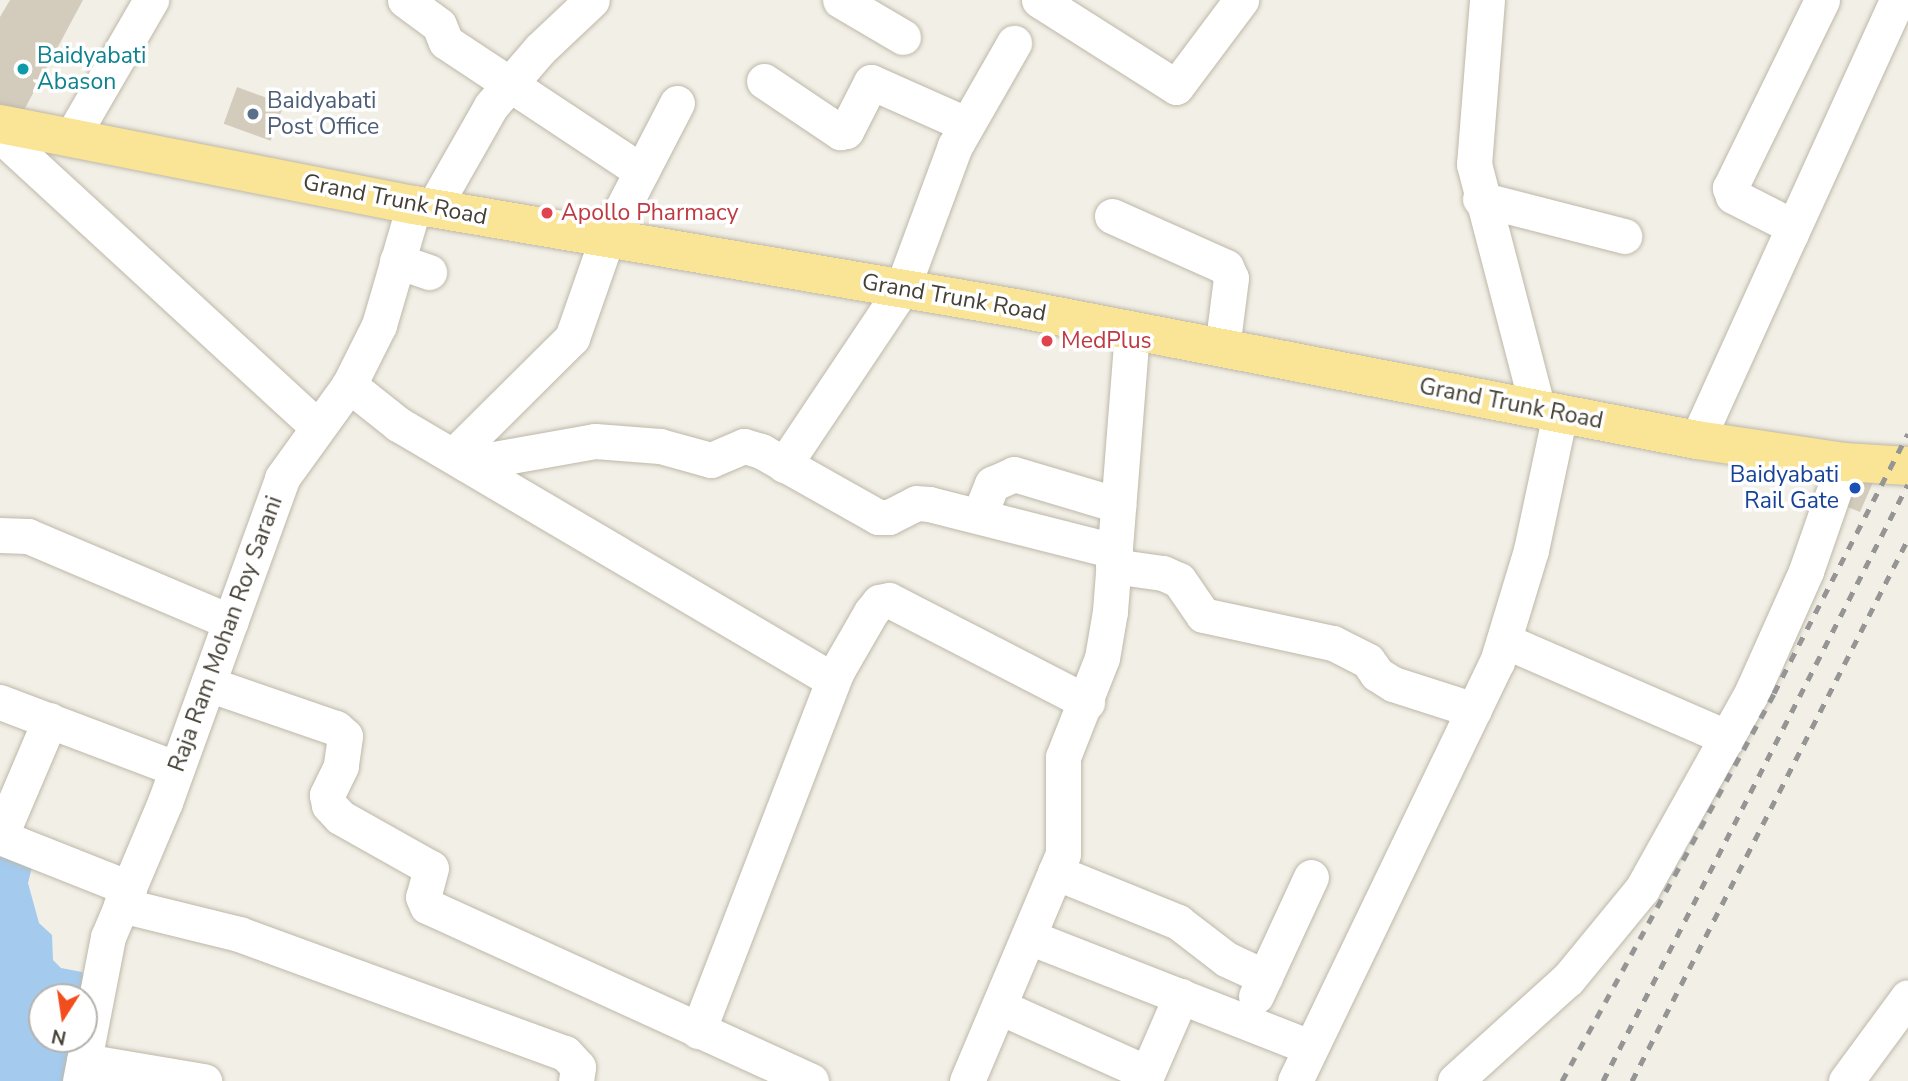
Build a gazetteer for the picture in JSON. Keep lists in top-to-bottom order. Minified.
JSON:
{"streets":{"main road":["Grand Trunk Road"],"street":["Raja Ram Mohan Roy Sarani"]},"crossings":[["Grand Trunk Road","Raja Ram Mohan Roy Sarani"]],"places":["Baidyabati Abason","Baidyabati Post Office","Apollo Pharmacy","MedPlus","Baidyabati Rail Gate"],"north":"bottom"}
